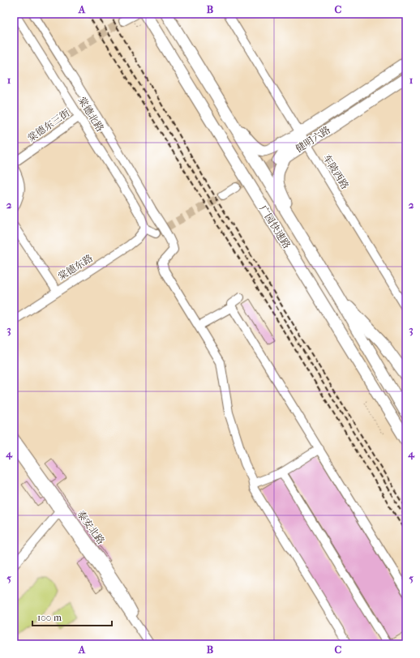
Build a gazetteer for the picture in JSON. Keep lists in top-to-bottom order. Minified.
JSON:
{"streets":{"highway":["广园快速路"],"main road":["健明六路"],"street":["棠德北路","棠德东三街","车陂西路","棠德东路","泰安北路"]},"crossings":[["棠德北路","棠德东三街"],["棠德北路","棠德东路"],["健明六路","车陂西路"],["健明六路","广园快速路"]],"scale_bar":"100 m","grid":{"columns":["A","B","C"],"rows":["1","2","3","4","5"]}}
